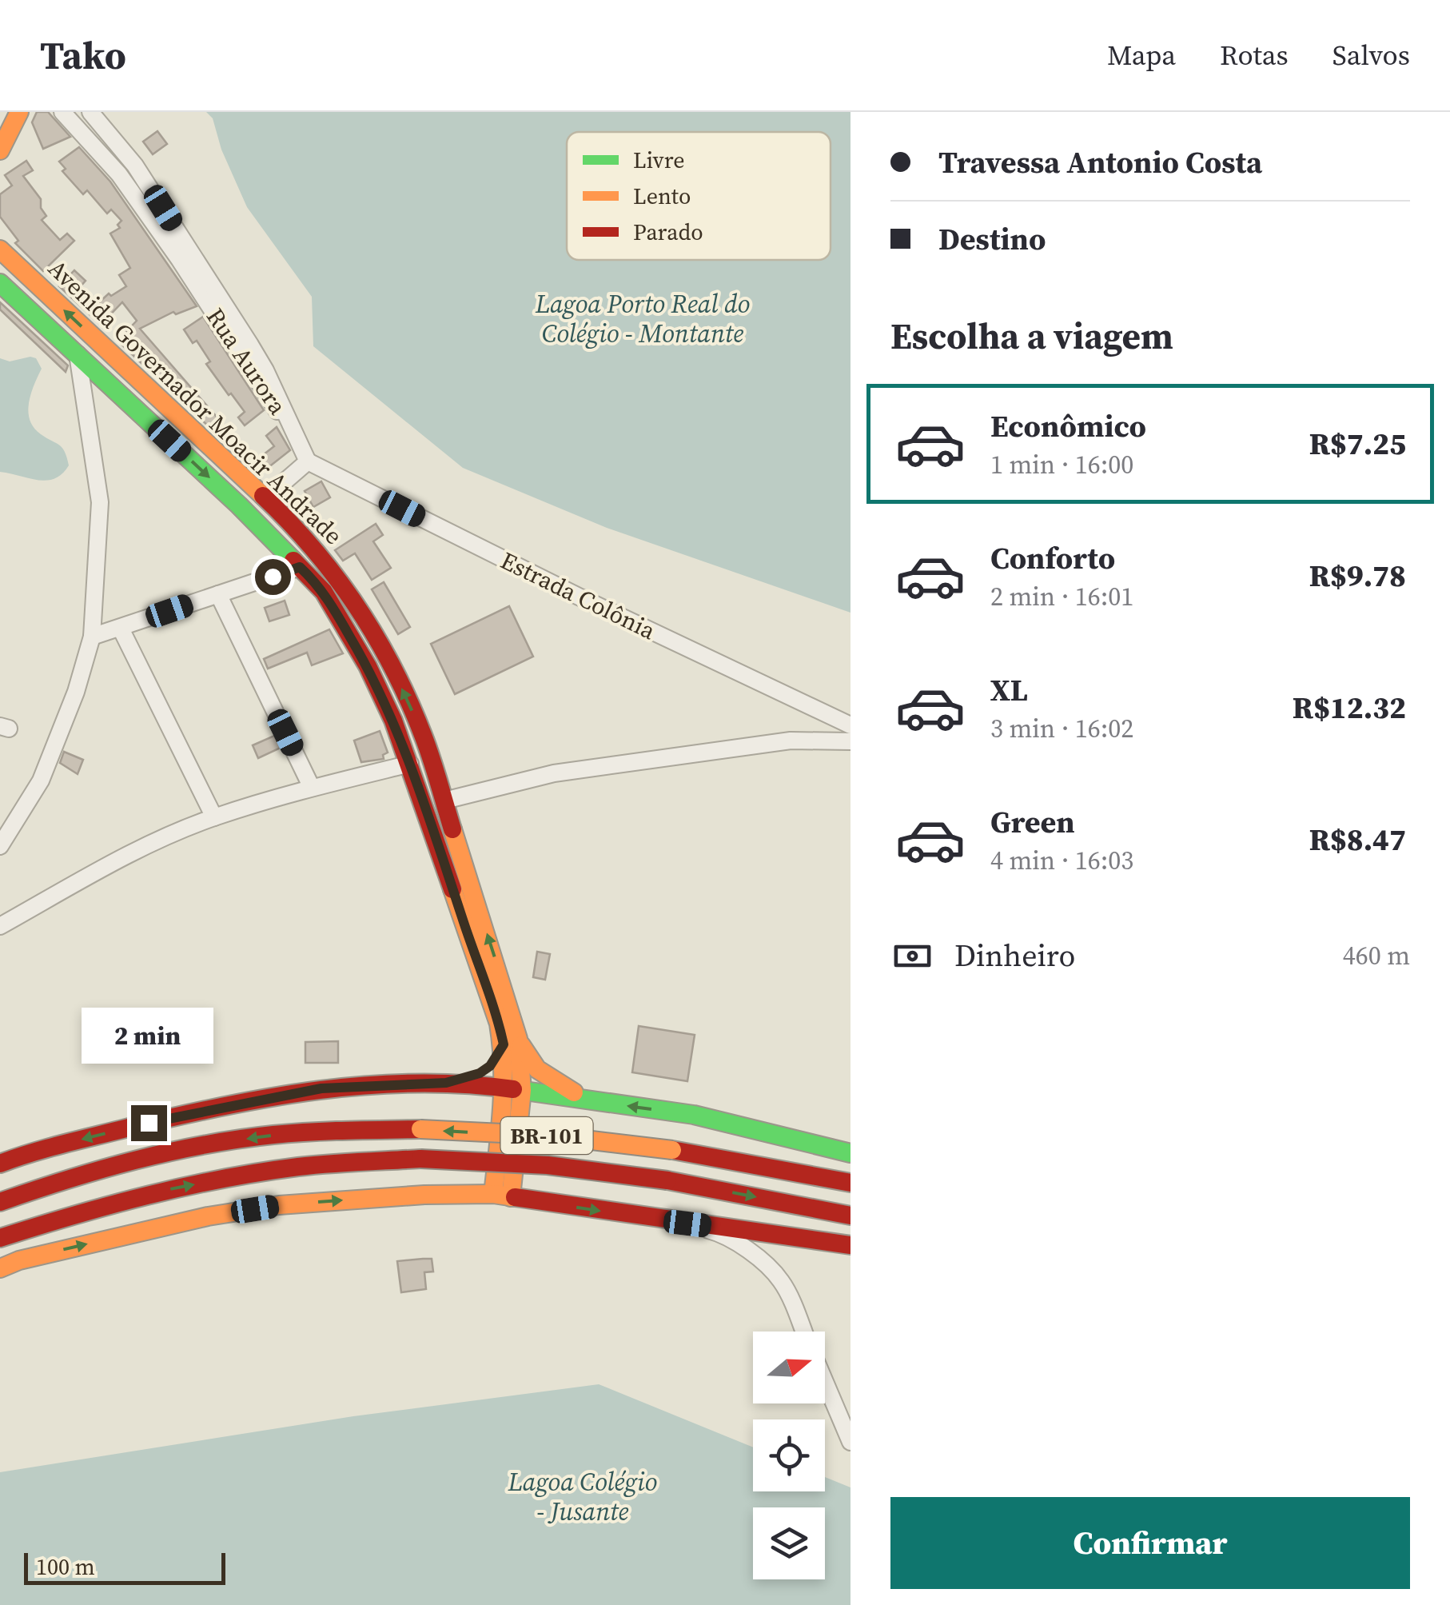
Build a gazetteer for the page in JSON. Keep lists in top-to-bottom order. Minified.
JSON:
{"streets":{"main road":["Avenida Governador Moacir Andrade","BR-101"],"street":["Rua Aurora","Estrada Colônia"]},"crossings":[["Avenida Governador Moacir Andrade","BR-101"]],"water":["Lagoa Porto Real do Colégio - Montante","Lagoa Colégio - Jusante"],"legend":["Livre","Lento","Parado"],"scale_bar":"100 m","north":"right","page":{"header":"Tako","nav":["Mapa","Rotas","Salvos"],"banner":["Travessa Antonio Costa","Destino"],"heading":"Escolha a viagem","list":[{"name":"Econômico","note":"1 min · 16:00","value":"R$7.25"},{"name":"Conforto","note":"2 min · 16:01","value":"R$9.78"},{"name":"XL","note":"3 min · 16:02","value":"R$12.32"},{"name":"Green","note":"4 min · 16:03","value":"R$8.47"}],"pay":["Dinheiro","460 m"],"bubble":"2 min","buttons":"Confirmar","scale":"100 m"}}
